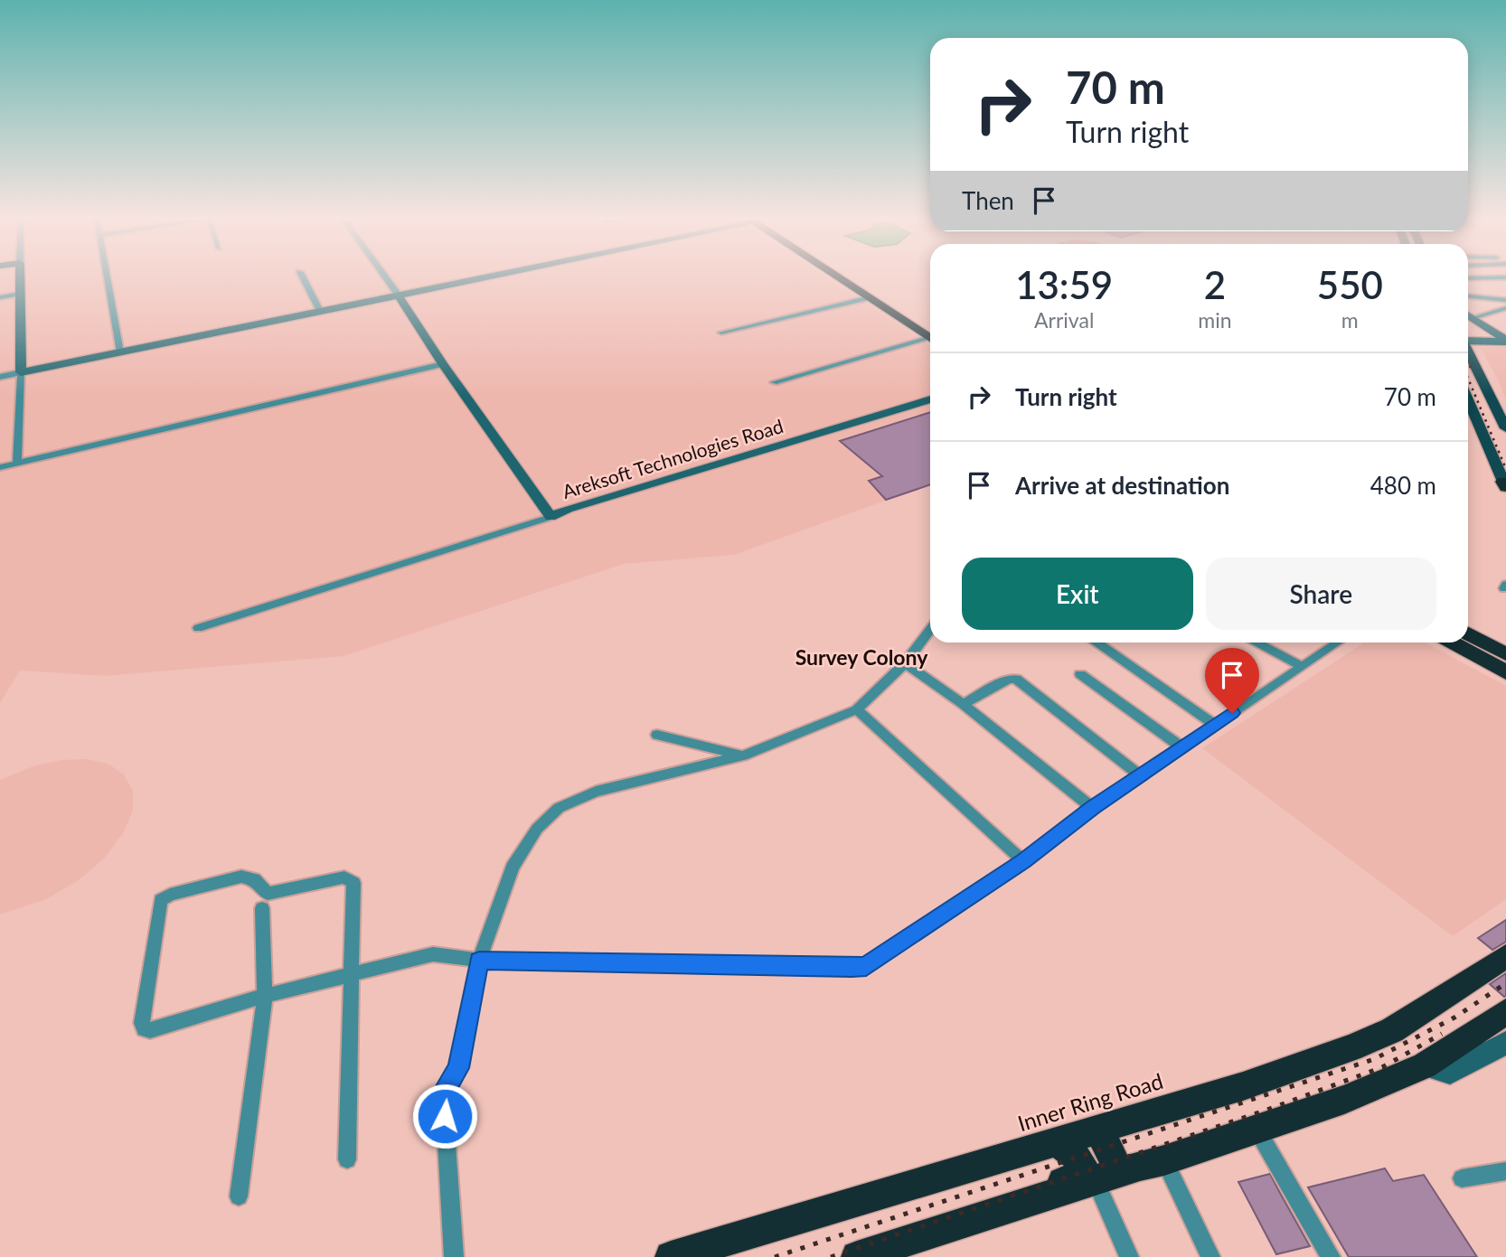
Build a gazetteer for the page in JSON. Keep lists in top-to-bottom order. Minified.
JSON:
{"streets":{"highway":["Inner Ring Road"],"street":["Areksoft Technologies Road"]},"districts":["Survey Colony"],"page":{"turn":["70 m","Turn right"],"then":"Then","eta":["13:59","Arrival","2","min","550","m"],"list":[{"name":"Turn right","value":"70 m"},{"name":"Arrive at destination","value":"480 m"}],"buttons":["Exit","Share"]}}
